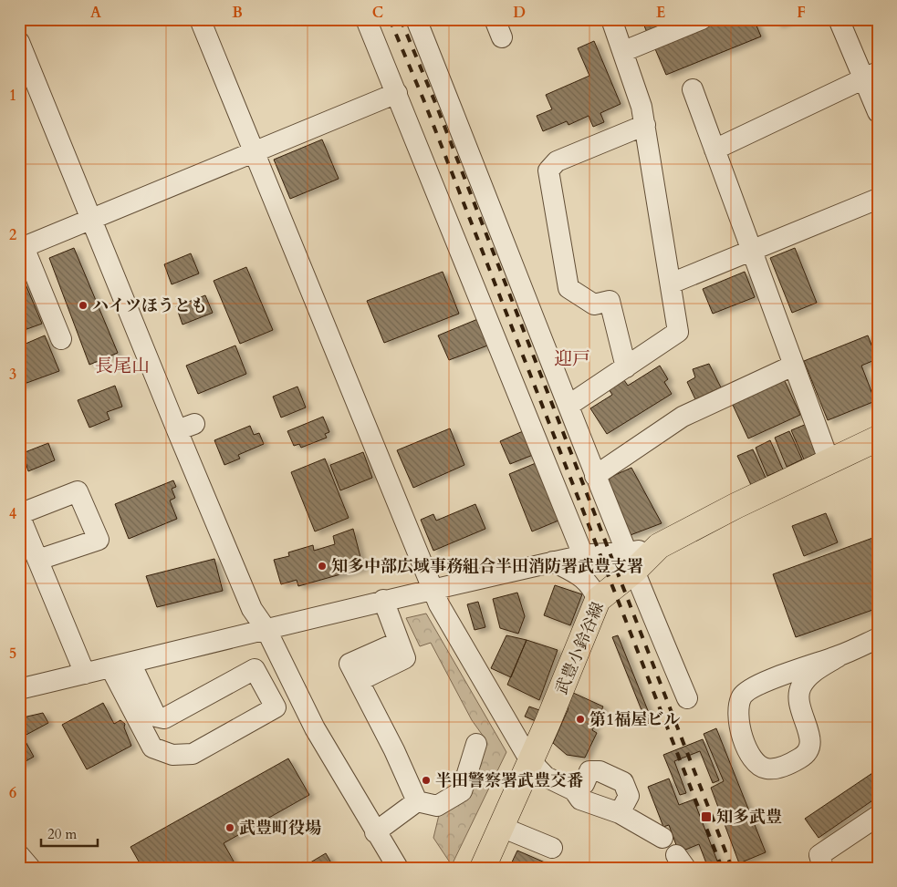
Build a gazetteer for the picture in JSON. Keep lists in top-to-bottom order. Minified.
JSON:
{"streets":{"main road":["武豊小鈴谷線"]},"districts":["迎戸","長尾山"],"places":{"other":["ハイツほうとも","知多中部広域事務組合半田消防署武豊支署","第1福屋ビル","半田警察署武豊交番","武豊町役場"],"transit":["知多武豊"]},"scale_bar":"20 m","grid":{"columns":["A","B","C","D","E","F"],"rows":["1","2","3","4","5","6"]}}
